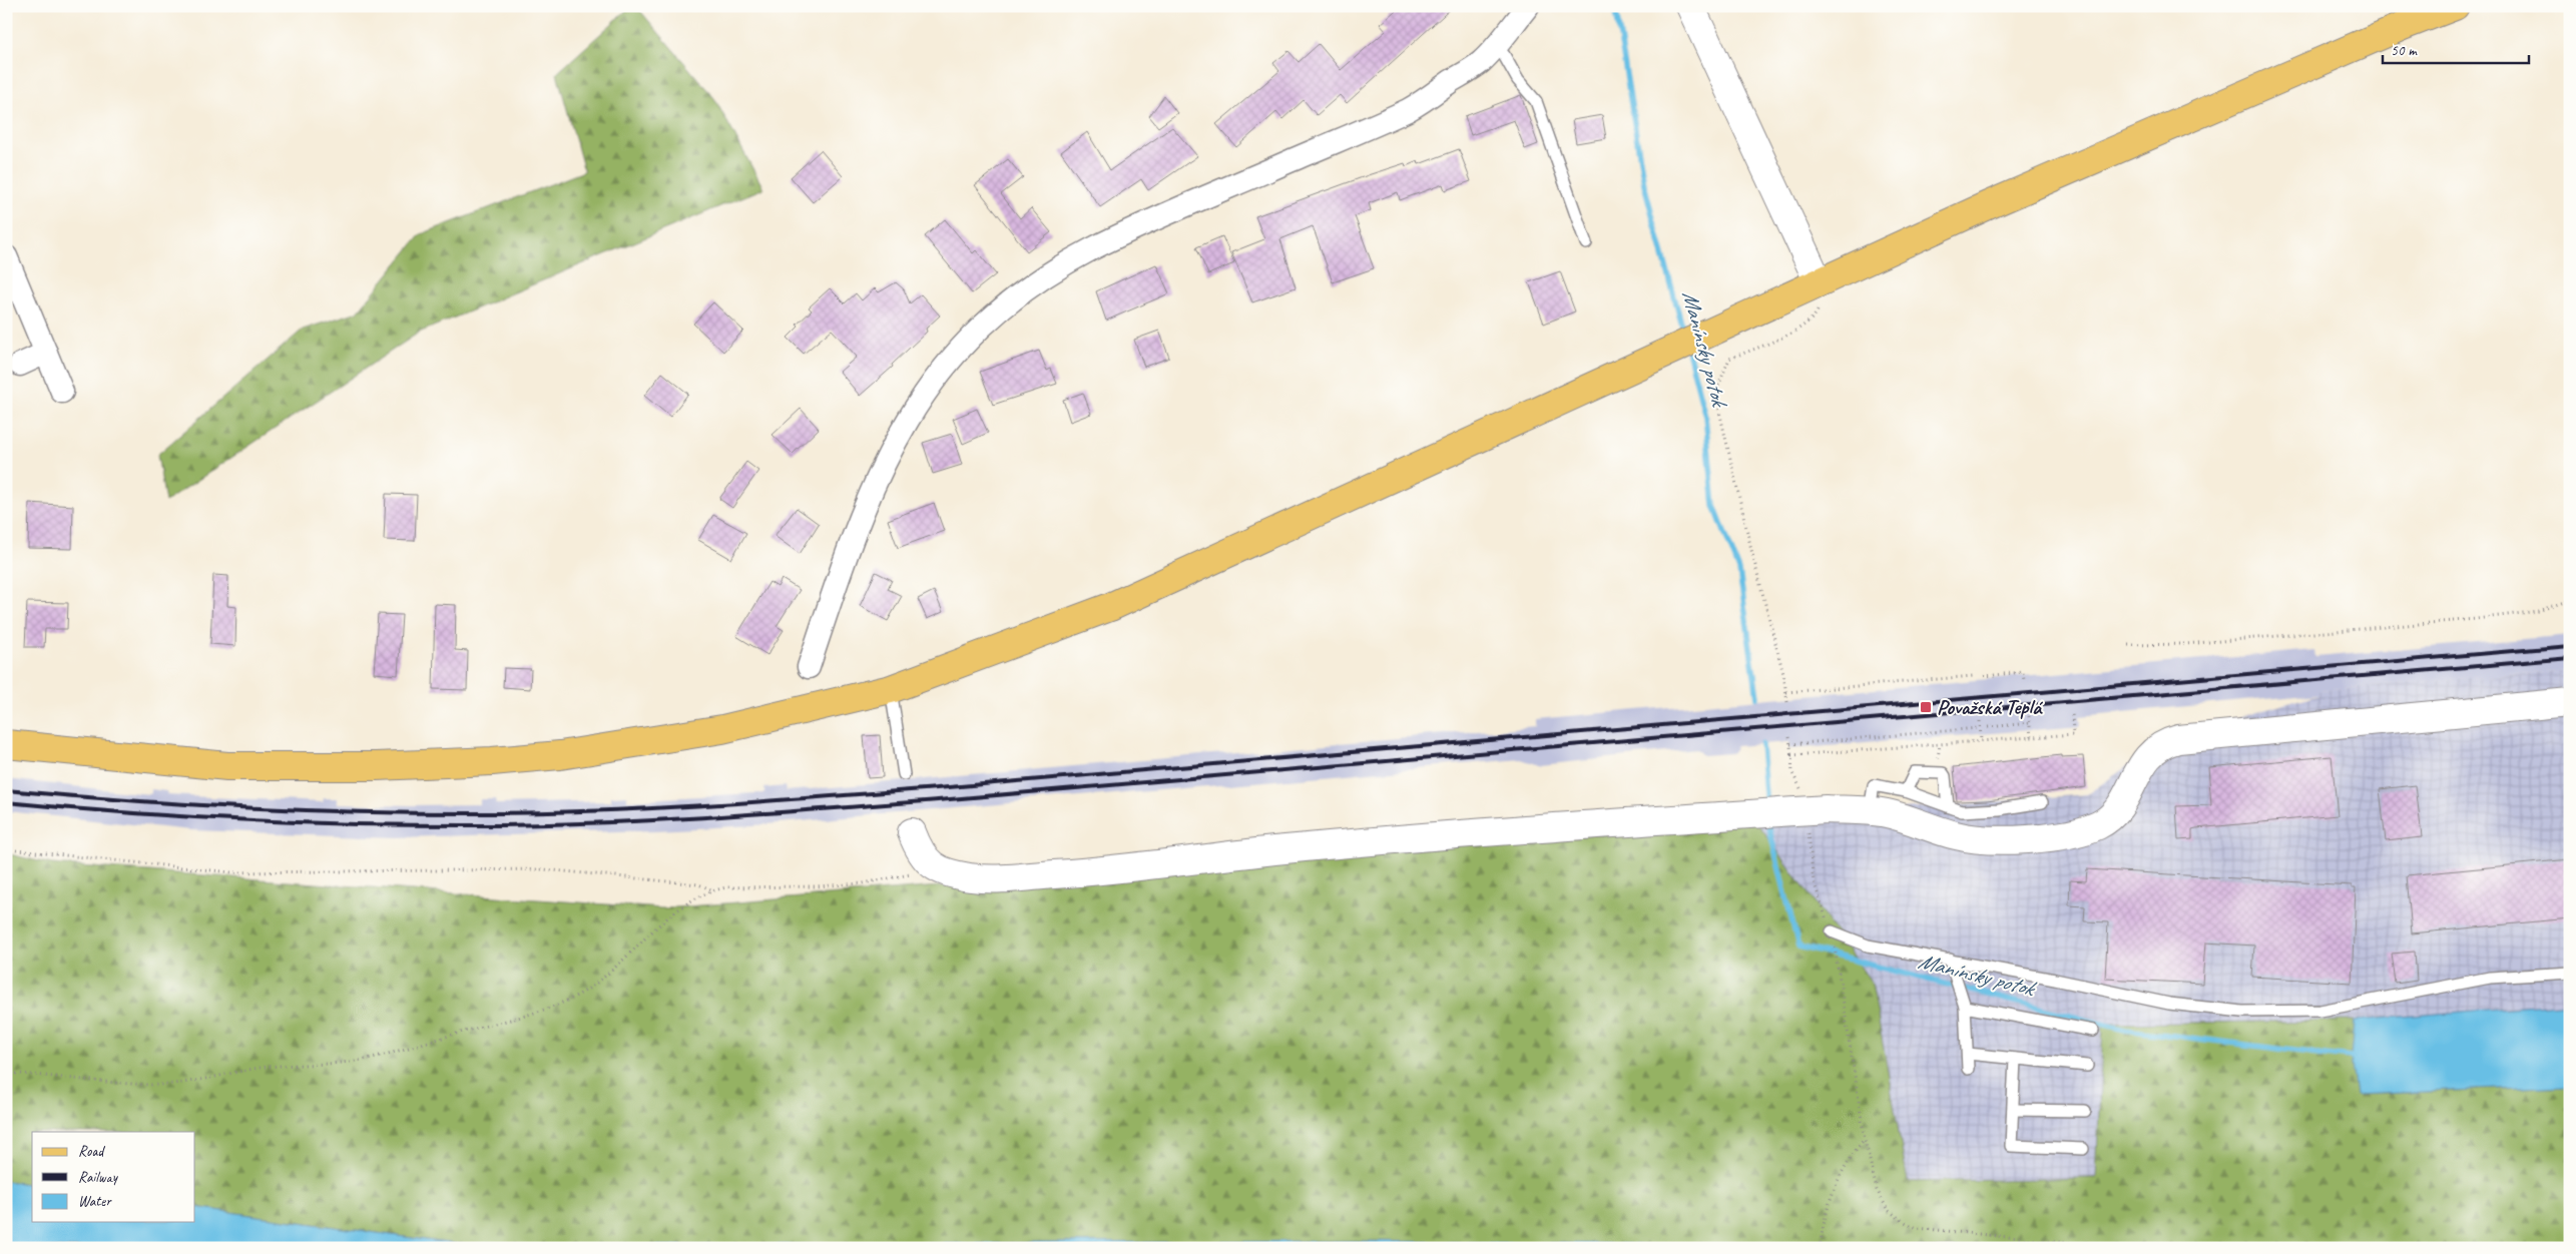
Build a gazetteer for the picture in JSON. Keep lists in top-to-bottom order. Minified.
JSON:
{"water":["Manínsky potok"],"places":{"transit":["Považská Teplá"]},"legend":["Road","Railway","Water"],"scale_bar":"50 m"}
